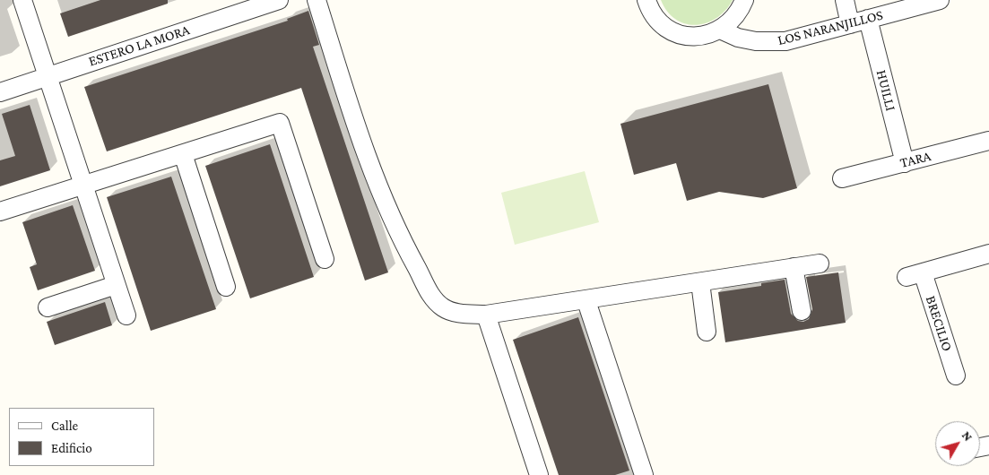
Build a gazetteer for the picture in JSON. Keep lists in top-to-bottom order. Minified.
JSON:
{"streets":{"street":["LOS NARANJILLOS","ESTERO LA MORA","HUILLI","TARA","BRECILIO"]},"crossings":[["LOS NARANJILLOS","HUILLI"],["HUILLI","TARA"]],"legend":["Calle","Edificio"],"north":"top right"}
